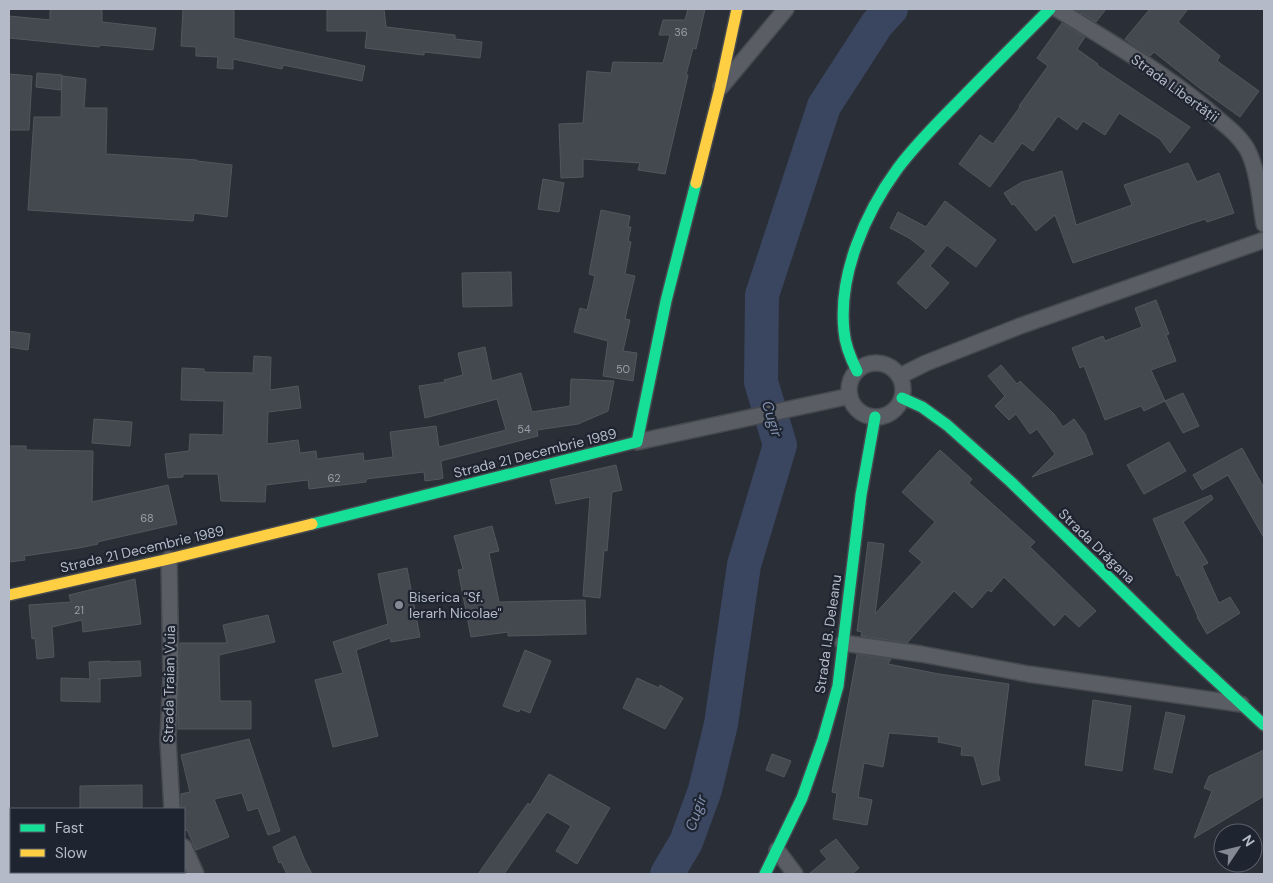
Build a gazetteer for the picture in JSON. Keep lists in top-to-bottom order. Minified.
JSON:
{"streets":{"street":["Strada Libertății","Strada 21 Decembrie 1989","Strada Drăgana","Strada I.B. Deleanu","Strada Traian Vuia"]},"crossings":[["Strada 21 Decembrie 1989","Strada Traian Vuia"],["Strada Drăgana","Strada I.B. Deleanu"]],"water":["Cugir"],"places":["Biserica \"Sf. Ierarh Nicolae\""],"house_numbers":["36","50","54","62","68","21"],"legend":["Fast","Slow"],"north":"top right"}
